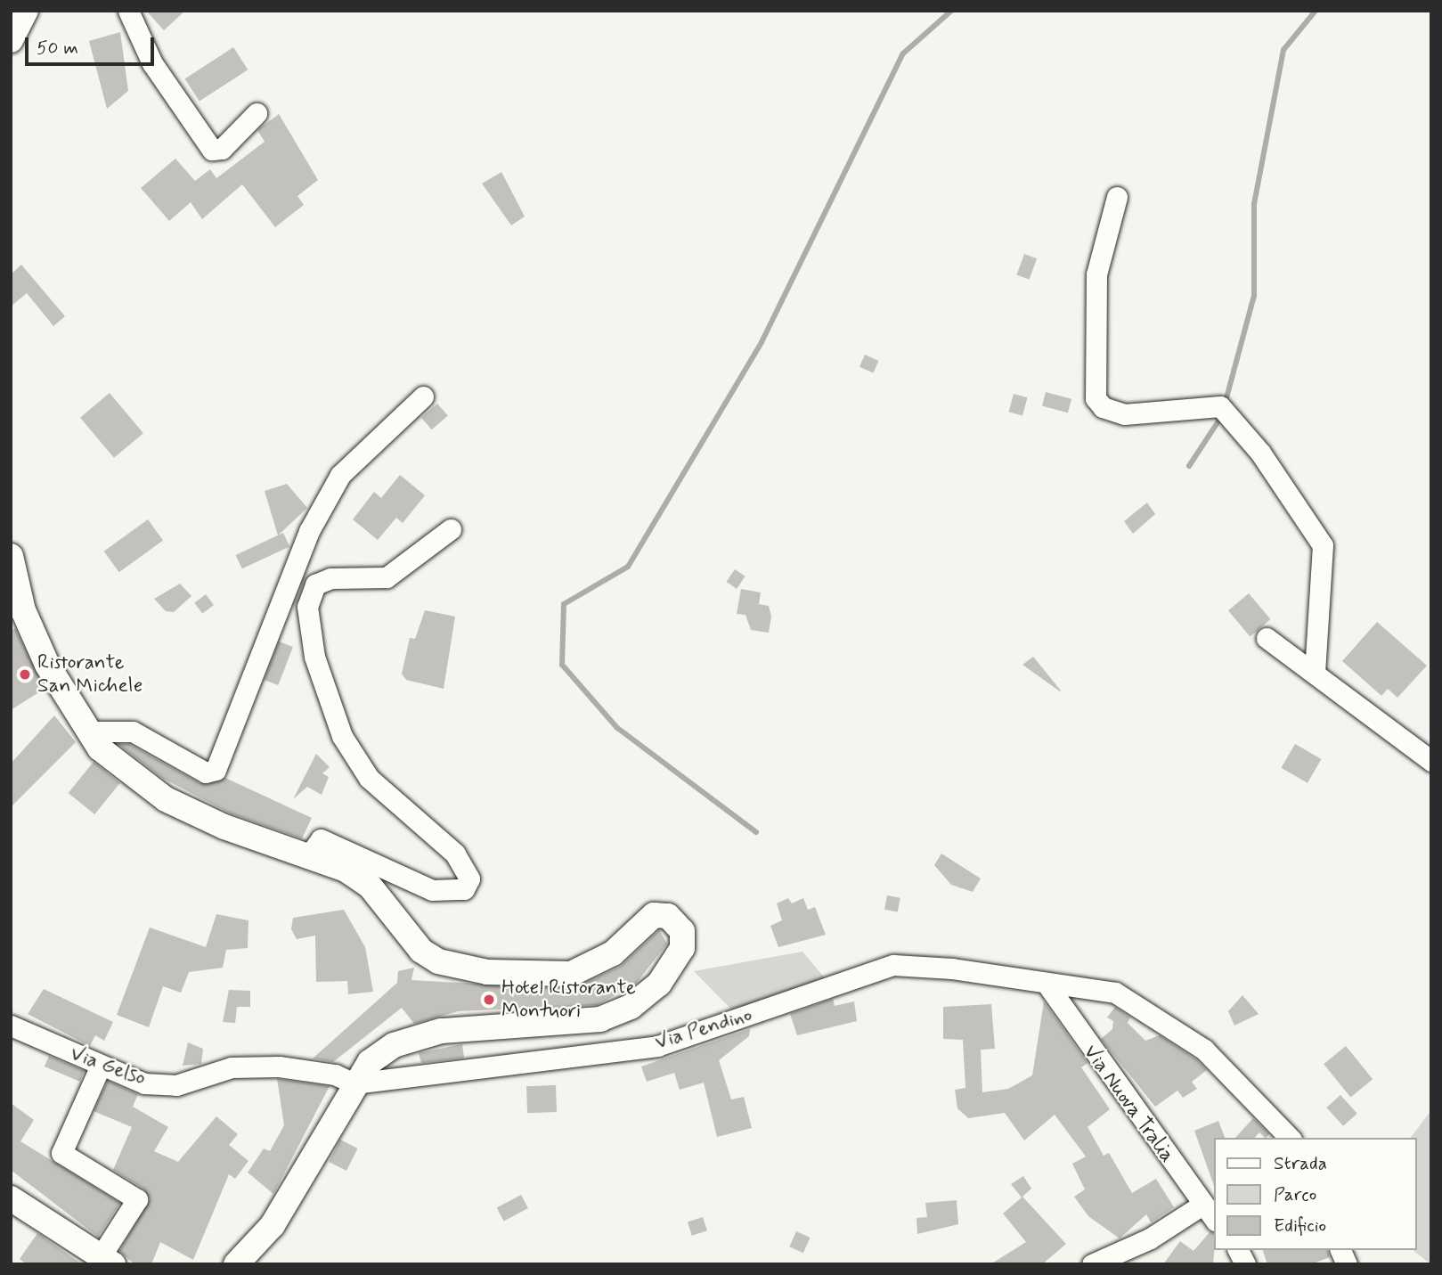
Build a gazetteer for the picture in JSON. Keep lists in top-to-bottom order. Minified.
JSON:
{"streets":{"street":["Via Pendino","Via Gelso","Via Nuova Tralia"]},"crossings":[["Via Pendino","Via Gelso"],["Via Pendino","Via Nuova Tralia"]],"places":["Ristorante San Michele","Hotel Ristorante Montuori"],"legend":["Strada","Parco","Edificio"],"scale_bar":"50 m"}
